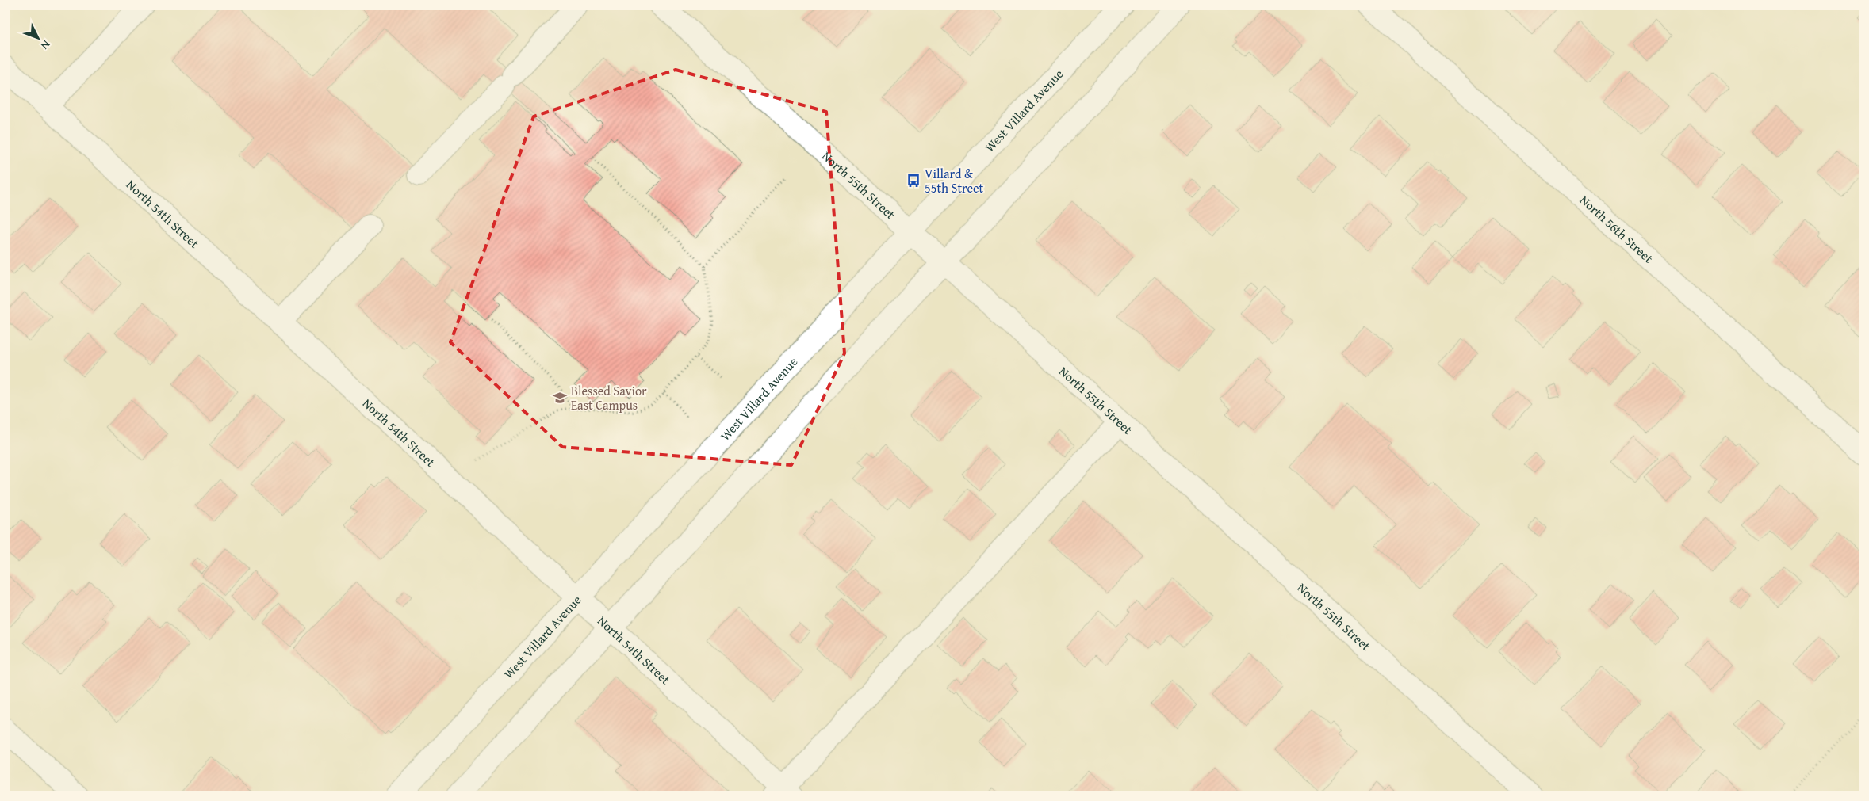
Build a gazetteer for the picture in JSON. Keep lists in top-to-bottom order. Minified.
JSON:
{"streets":{"street":["West Villard Avenue","North 55th Street","North 54th Street","North 56th Street"]},"crossings":[["West Villard Avenue","North 55th Street"],["West Villard Avenue","North 54th Street"]],"places":{"bus stop":["Villard & 55th Street"],"school or university":["Blessed Savior East Campus"]},"north":"bottom right"}
